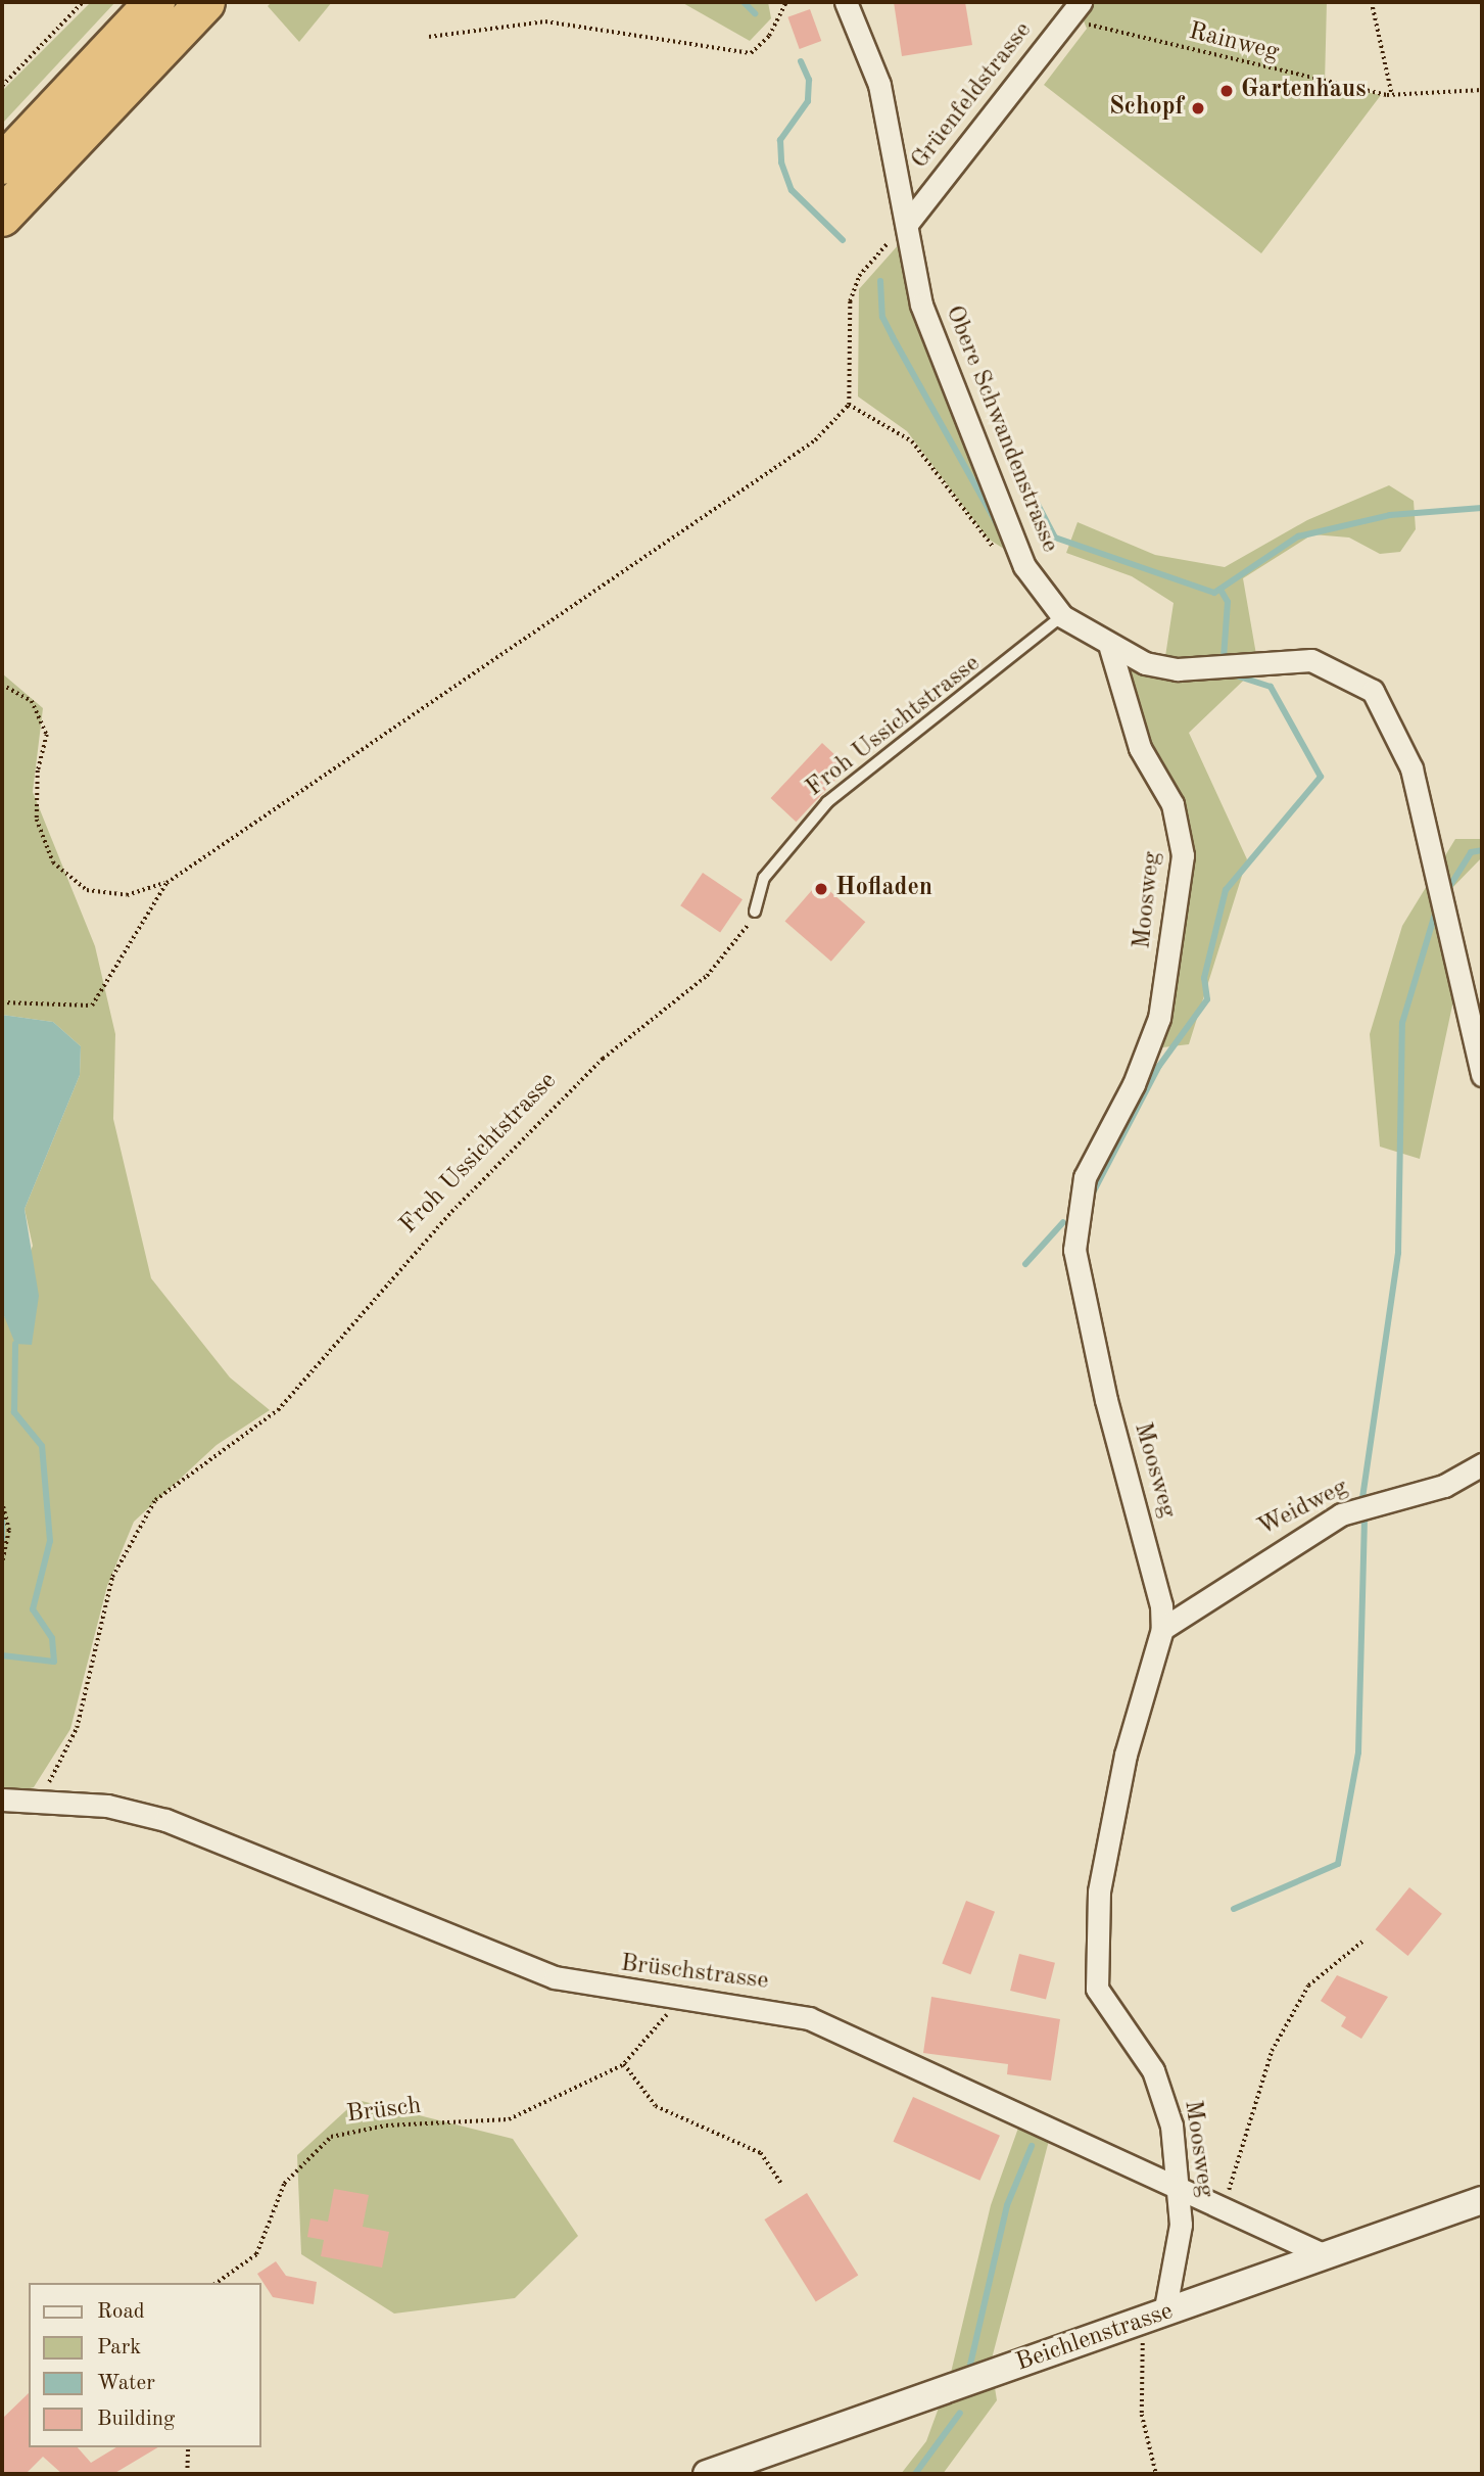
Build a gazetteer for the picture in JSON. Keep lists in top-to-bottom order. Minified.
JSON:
{"streets":{"street":["Grüenfeldstrasse","Obere Schwandenstrasse","Moosweg","Weidweg","Brüschstrasse","Beichlenstrasse"],"lane":["Froh Ussichtstrasse"],"path":["Rainweg","Brüsch"]},"crossings":[["Rainweg","Grüenfeldstrasse"],["Grüenfeldstrasse","Obere Schwandenstrasse"],["Obere Schwandenstrasse","Froh Ussichtstrasse"],["Obere Schwandenstrasse","Moosweg"],["Froh Ussichtstrasse","Brüschstrasse"],["Moosweg","Weidweg"],["Moosweg","Brüschstrasse"],["Moosweg","Beichlenstrasse"],["Brüschstrasse","Brüsch"],["Brüschstrasse","Beichlenstrasse"]],"places":["Gartenhaus","Schopf","Hofladen"],"legend":["Road","Park","Water","Building"]}
